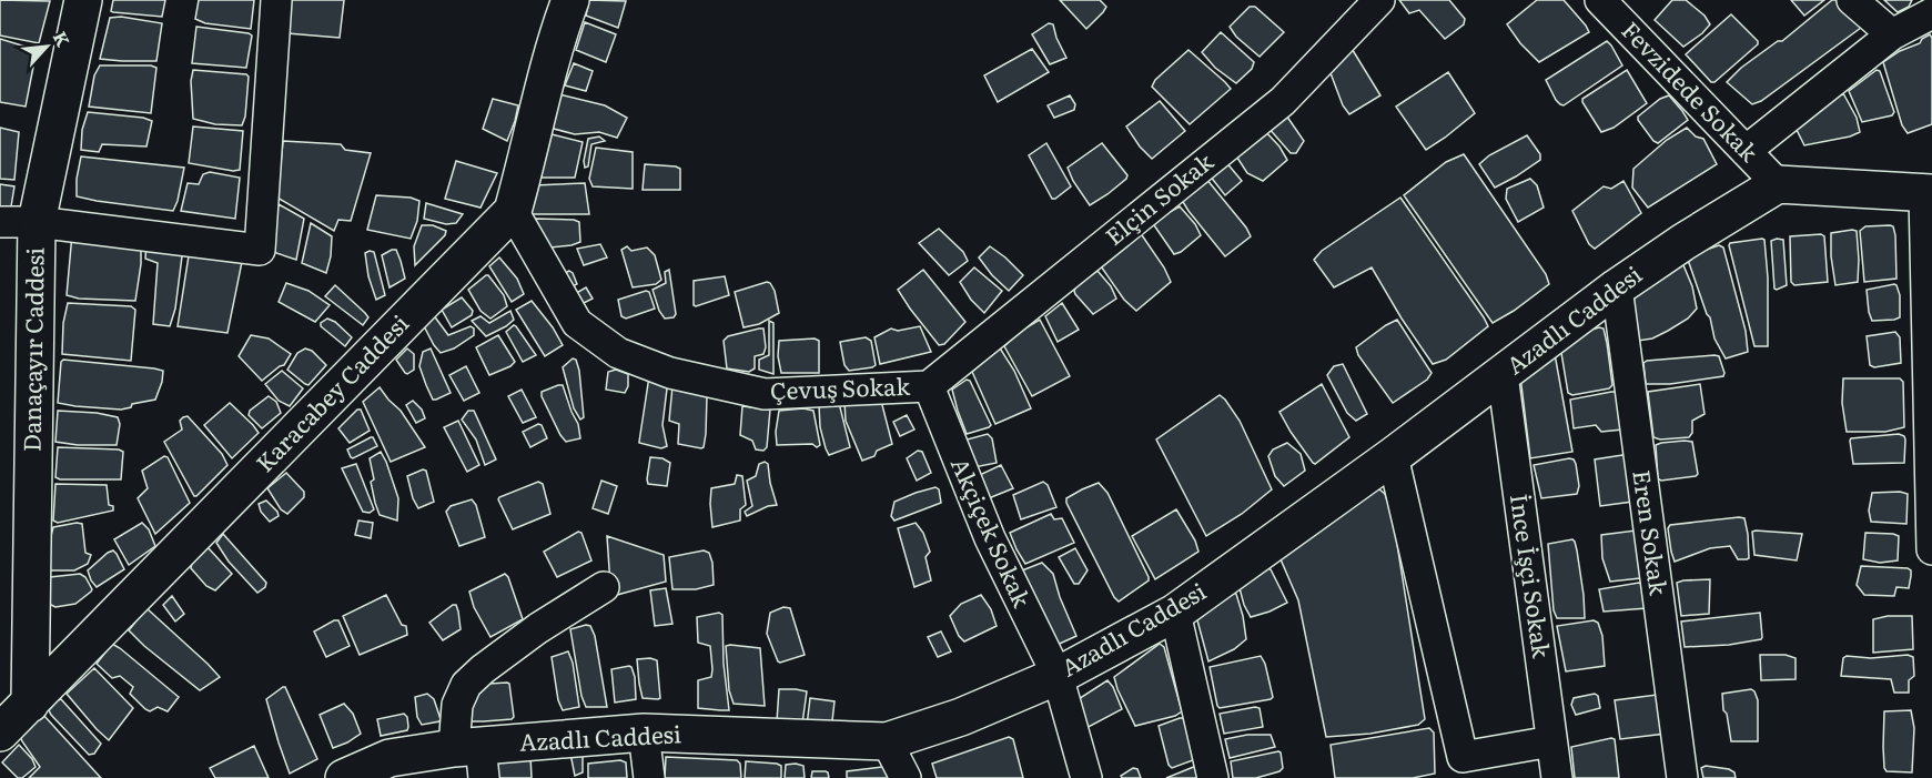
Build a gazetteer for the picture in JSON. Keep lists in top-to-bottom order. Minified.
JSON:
{"streets":{"street":["Fevzidede Sokak","Elçin Sokak","Azadlı Caddesi","Danaçayır Caddesi","Çevuş Sokak","Karacabey Caddesi","Akçiçek Sokak","Eren Sokak","İnce İşçi Sokak"]},"crossings":[["Fevzidede Sokak","Azadlı Caddesi"],["Elçin Sokak","Çevuş Sokak"],["Elçin Sokak","Akçiçek Sokak"],["Azadlı Caddesi","Akçiçek Sokak"],["Azadlı Caddesi","Eren Sokak"],["Azadlı Caddesi","İnce İşçi Sokak"],["Danaçayır Caddesi","Karacabey Caddesi"],["Çevuş Sokak","Karacabey Caddesi"],["Çevuş Sokak","Akçiçek Sokak"]],"north":"top right"}
